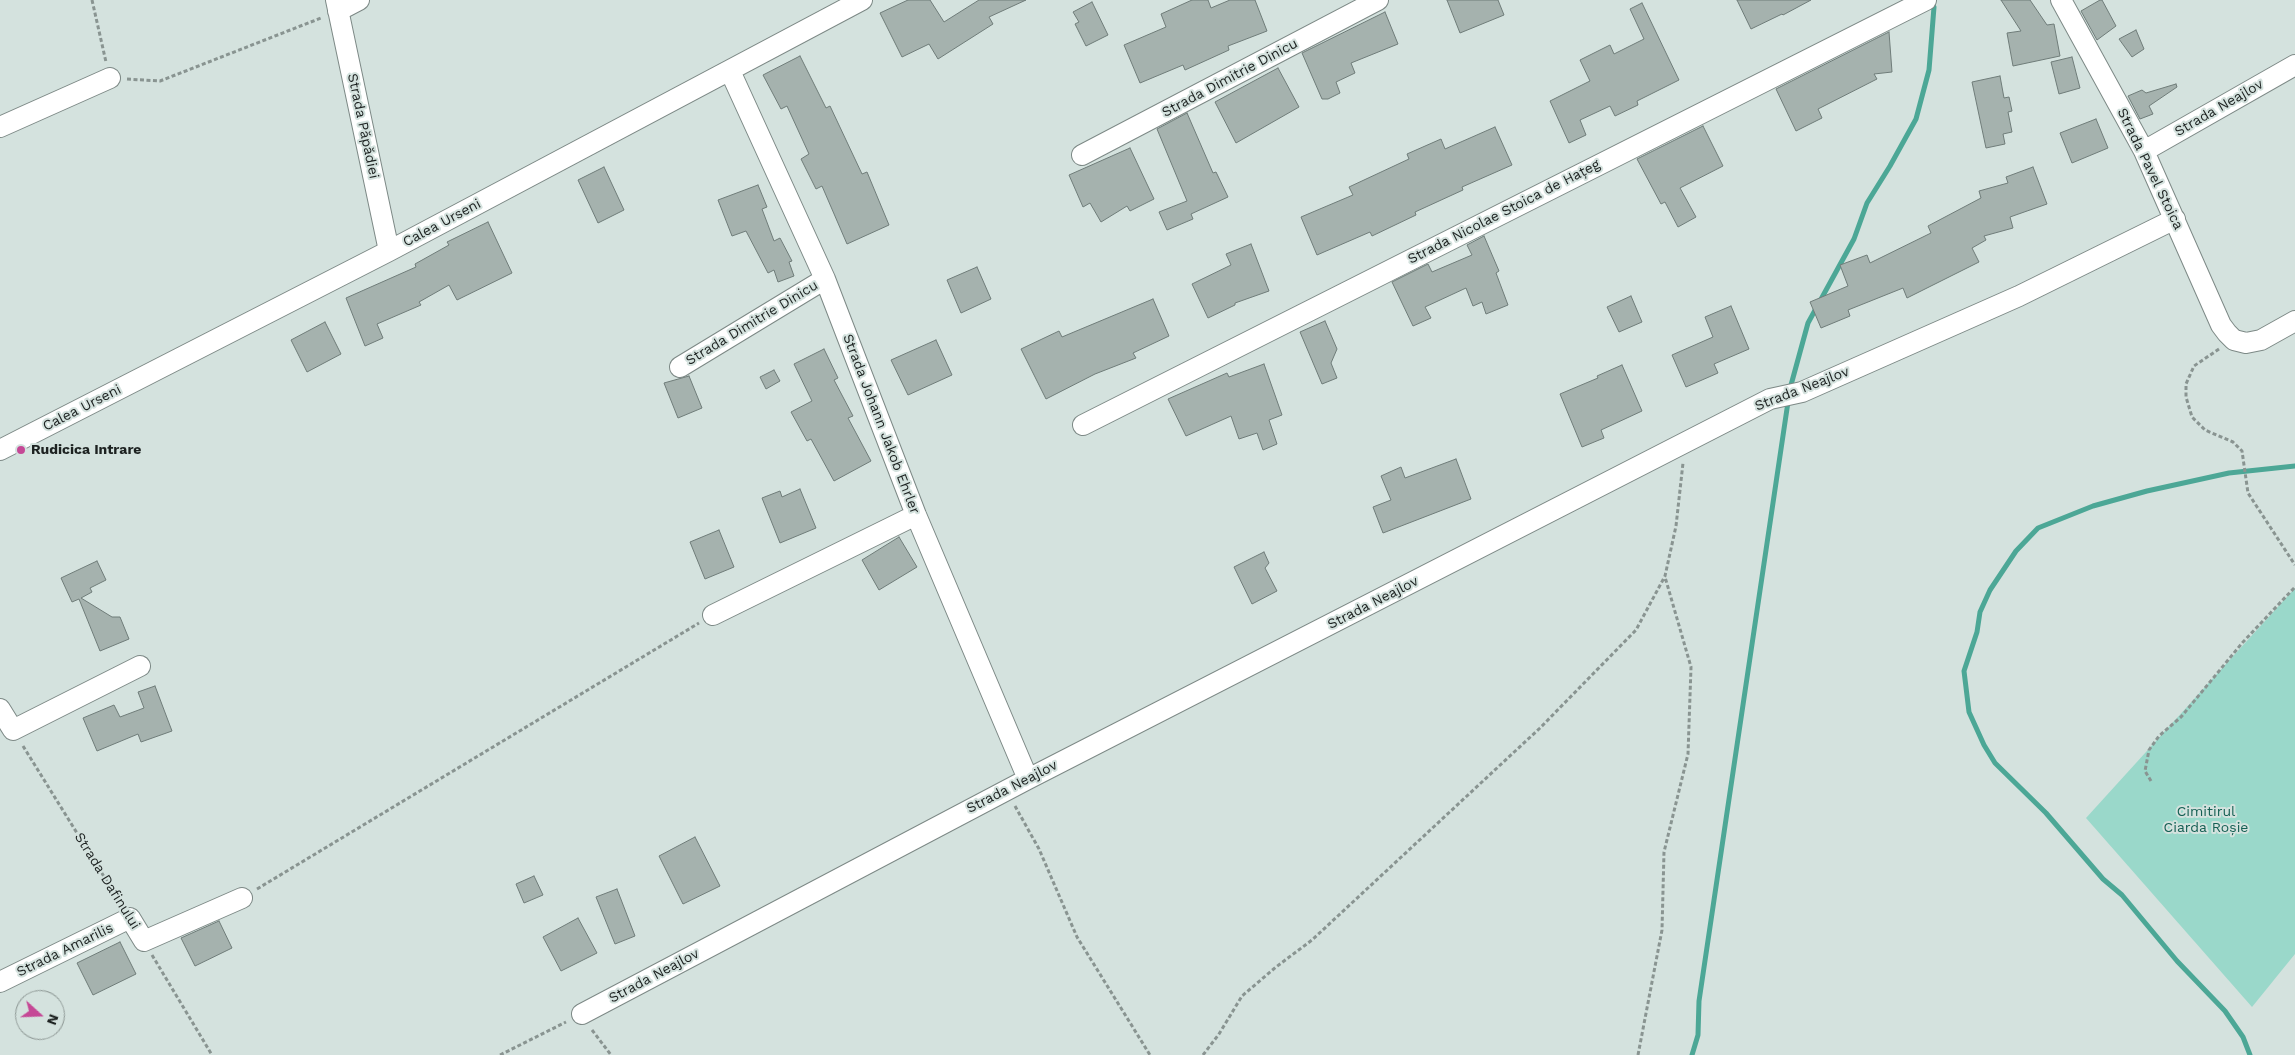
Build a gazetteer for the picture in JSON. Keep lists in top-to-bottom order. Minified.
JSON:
{"streets":{"street":["Strada Dimitrie Dinicu","Strada Neajlov","Strada Păpădiei","Strada Pavel Stoica","Strada Nicolae Stoica de Hațeg","Calea Urseni","Strada Johann Jakob Ehrler","Strada Dafinului","Strada Amarilis"]},"crossings":[["Strada Dimitrie Dinicu","Strada Johann Jakob Ehrler"],["Strada Neajlov","Strada Pavel Stoica"],["Strada Neajlov","Strada Johann Jakob Ehrler"],["Strada Păpădiei","Calea Urseni"],["Calea Urseni","Strada Johann Jakob Ehrler"],["Strada Dafinului","Strada Amarilis"]],"parks":["Cimitirul Ciarda Roșie"],"places":["Rudicica Intrare"],"north":"right"}
